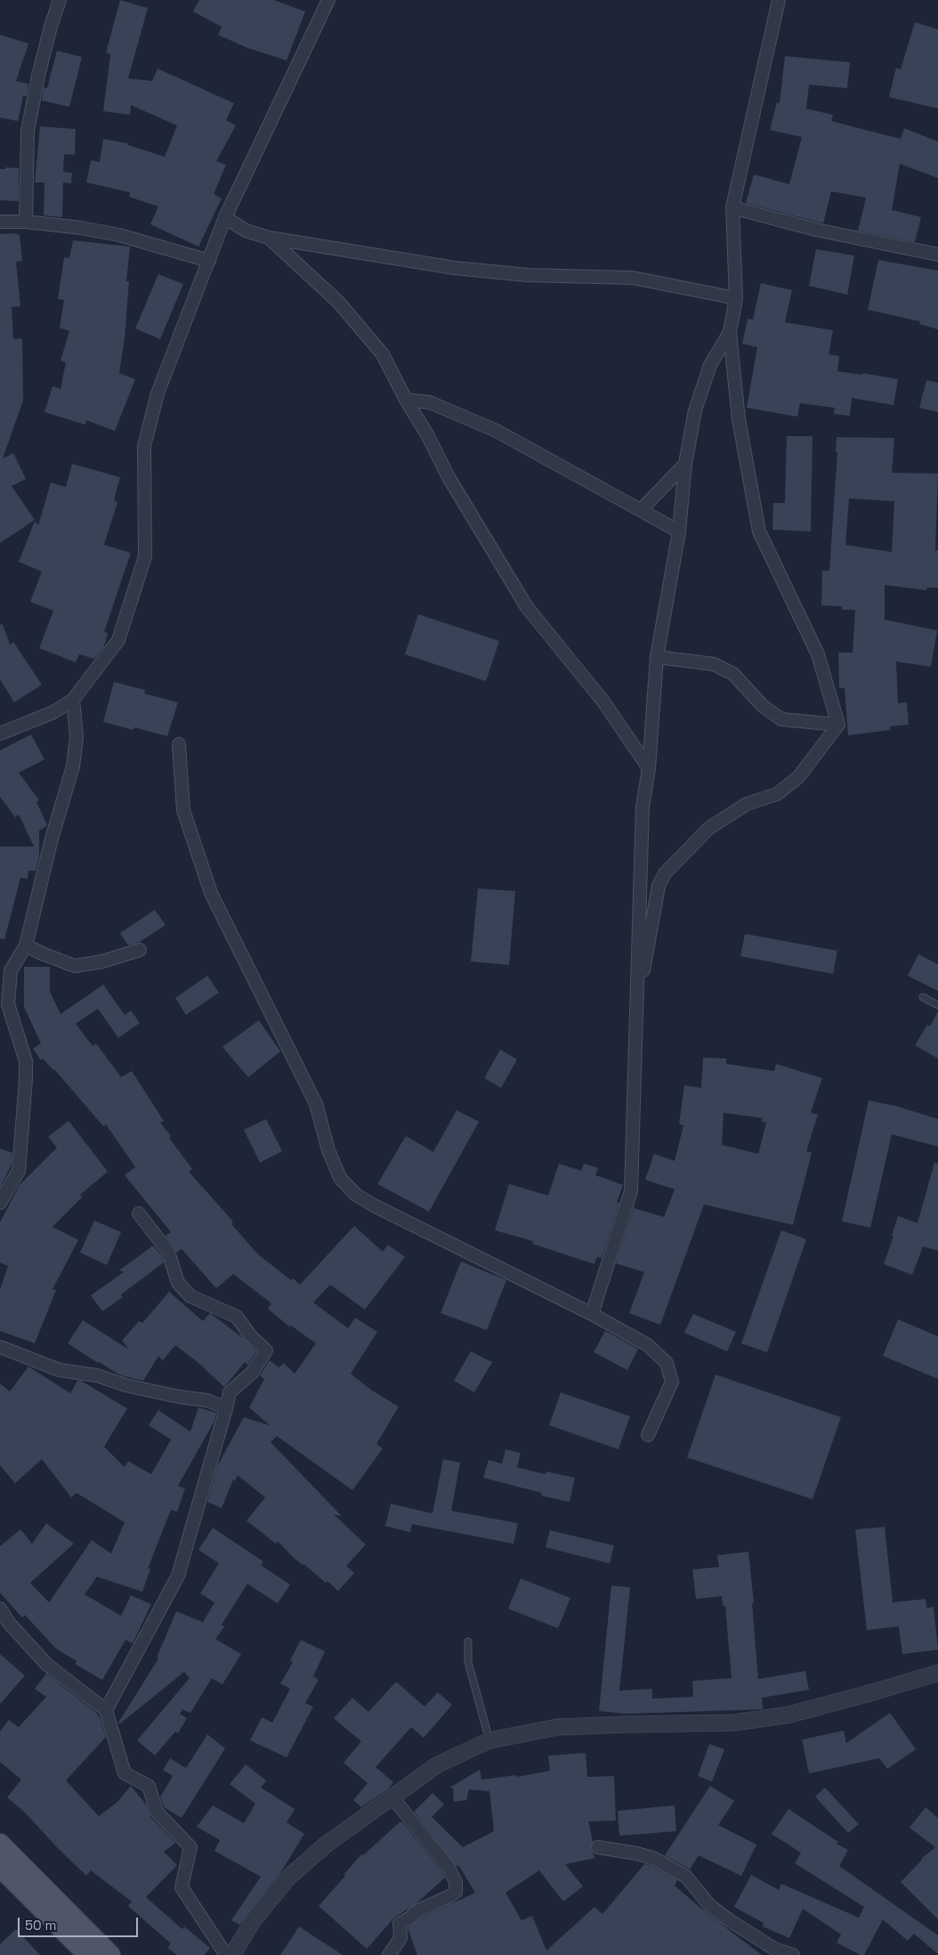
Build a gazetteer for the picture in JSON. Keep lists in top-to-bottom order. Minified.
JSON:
{"scale_bar":"50 m"}
